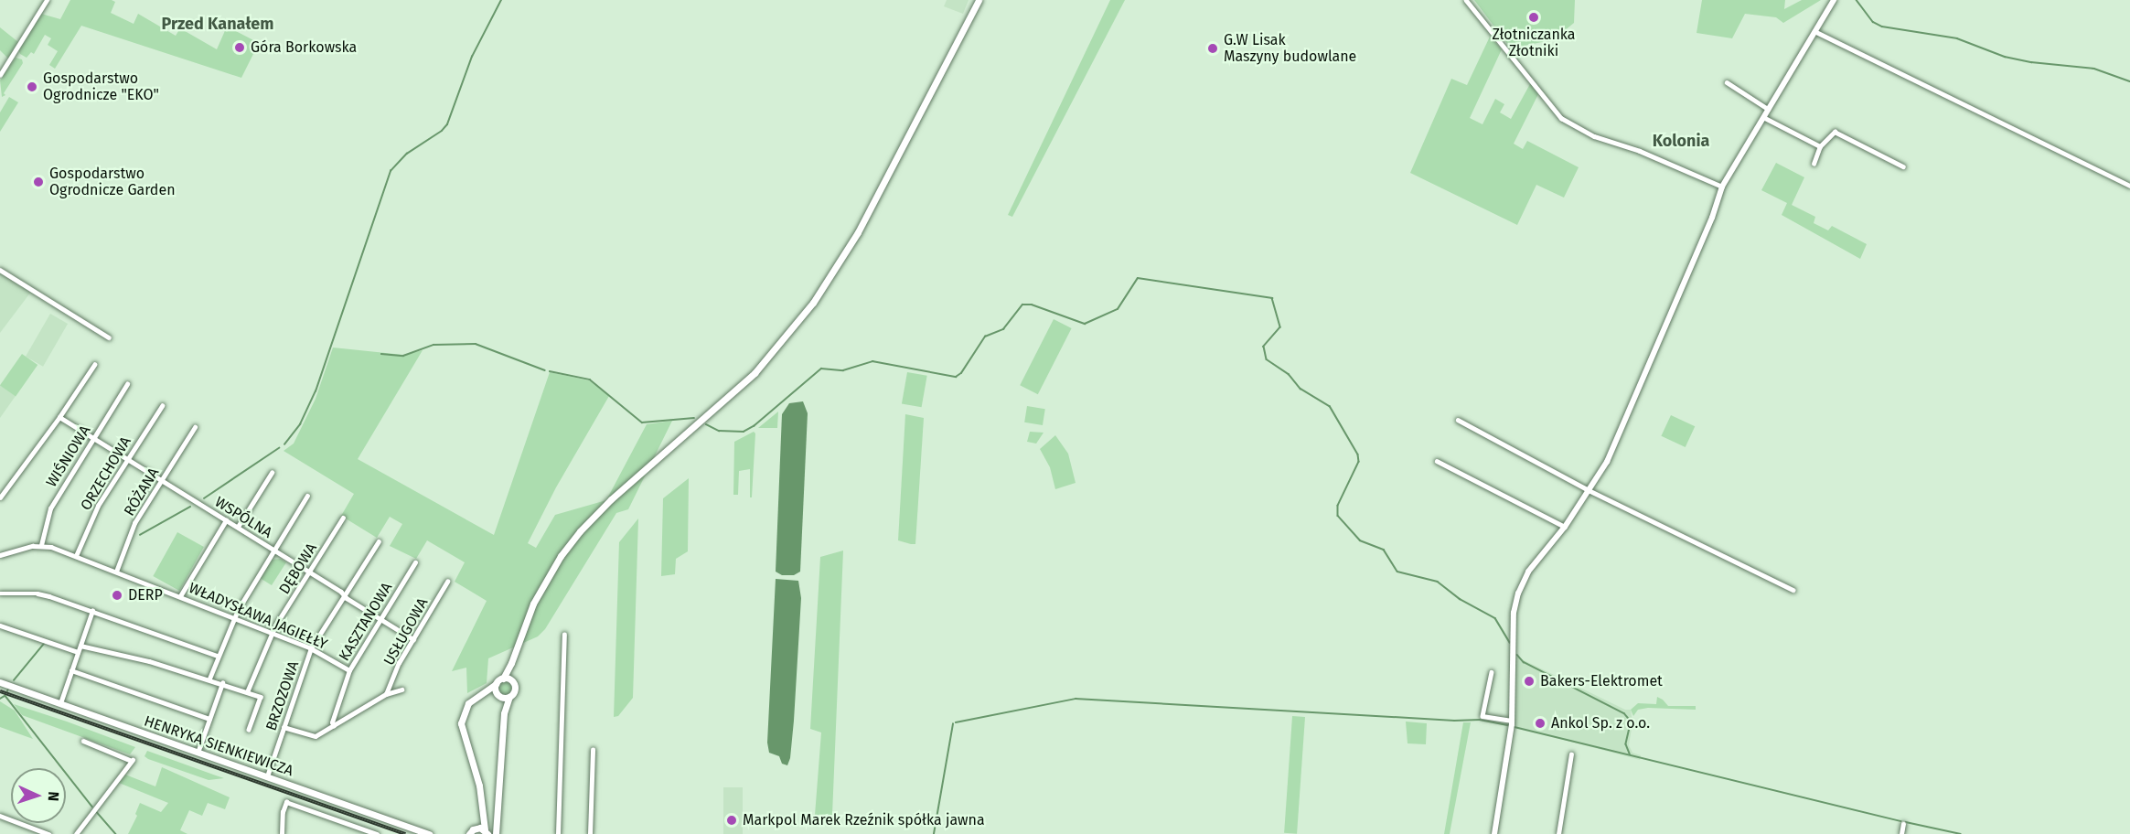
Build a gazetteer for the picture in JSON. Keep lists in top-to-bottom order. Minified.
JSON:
{"streets":{"main road":["HENRYKA SIENKIEWICZA"],"street":["WIŚNIOWA","ORZECHOWA","RÓŻANA","WSPÓLNA","DĘBOWA","WŁADYSŁAWA JAGIEŁŁY","KASZTANOWA","USŁUGOWA","BRZOZOWA"]},"crossings":[["WIŚNIOWA","WSPÓLNA"],["WIŚNIOWA","WŁADYSŁAWA JAGIEŁŁY"],["ORZECHOWA","WSPÓLNA"],["ORZECHOWA","WŁADYSŁAWA JAGIEŁŁY"],["RÓŻANA","WSPÓLNA"],["RÓŻANA","WŁADYSŁAWA JAGIEŁŁY"],["WSPÓLNA","DĘBOWA"],["WSPÓLNA","KASZTANOWA"],["WSPÓLNA","USŁUGOWA"],["WSPÓLNA","BRZOZOWA"],["DĘBOWA","WŁADYSŁAWA JAGIEŁŁY"],["WŁADYSŁAWA JAGIEŁŁY","KASZTANOWA"],["WŁADYSŁAWA JAGIEŁŁY","BRZOZOWA"],["BRZOZOWA","HENRYKA SIENKIEWICZA"]],"districts":["Przed Kanałem","Kolonia"],"places":["Złotniczanka Złotniki","Góra Borkowska","G.W Lisak Maszyny budowlane","Gospodarstwo Ogrodnicze \"EKO\"","Gospodarstwo Ogrodnicze Garden","DERP","Bakers-Elektromet","Ankol Sp. z o.o.","Markpol Marek Rzeźnik spółka jawna"],"north":"right"}
